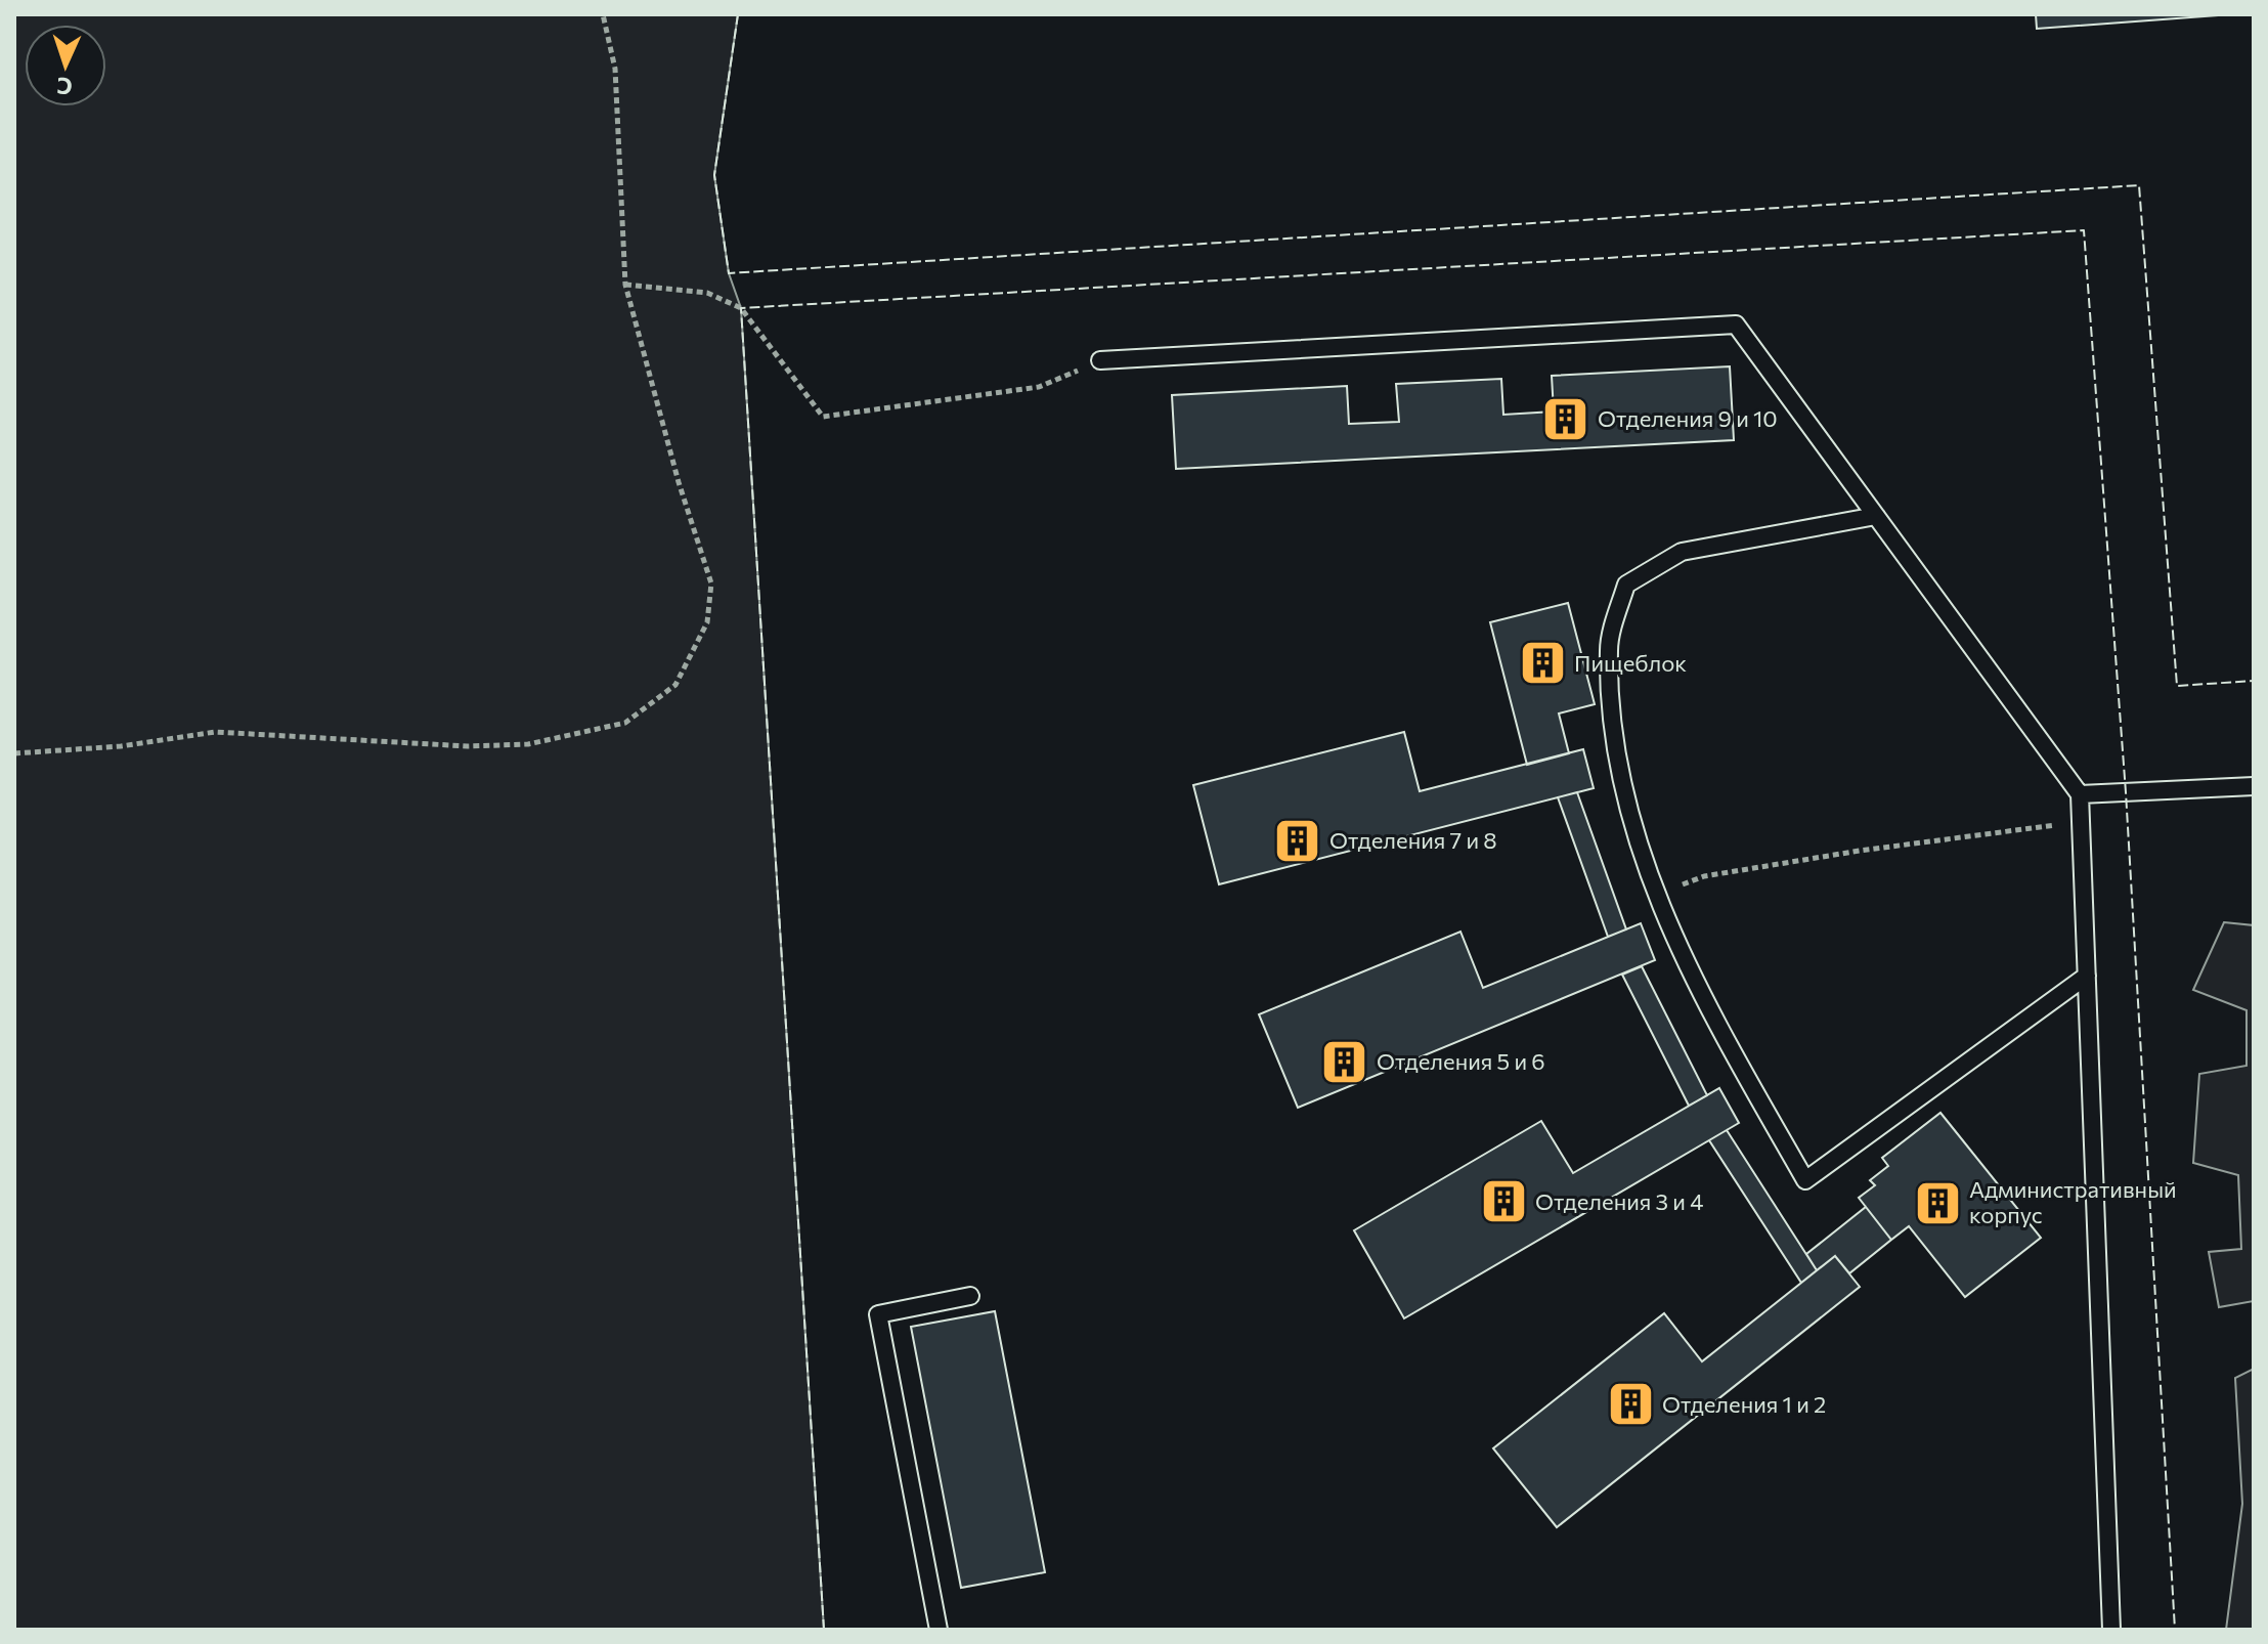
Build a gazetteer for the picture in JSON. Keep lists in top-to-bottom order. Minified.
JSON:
{"places":{"building":["Отделения 9 и 10","Пищеблок","Отделения 7 и 8","Отделения 5 и 6","Отделения 3 и 4","Административный корпус","Отделения 1 и 2"]},"north":"bottom"}
